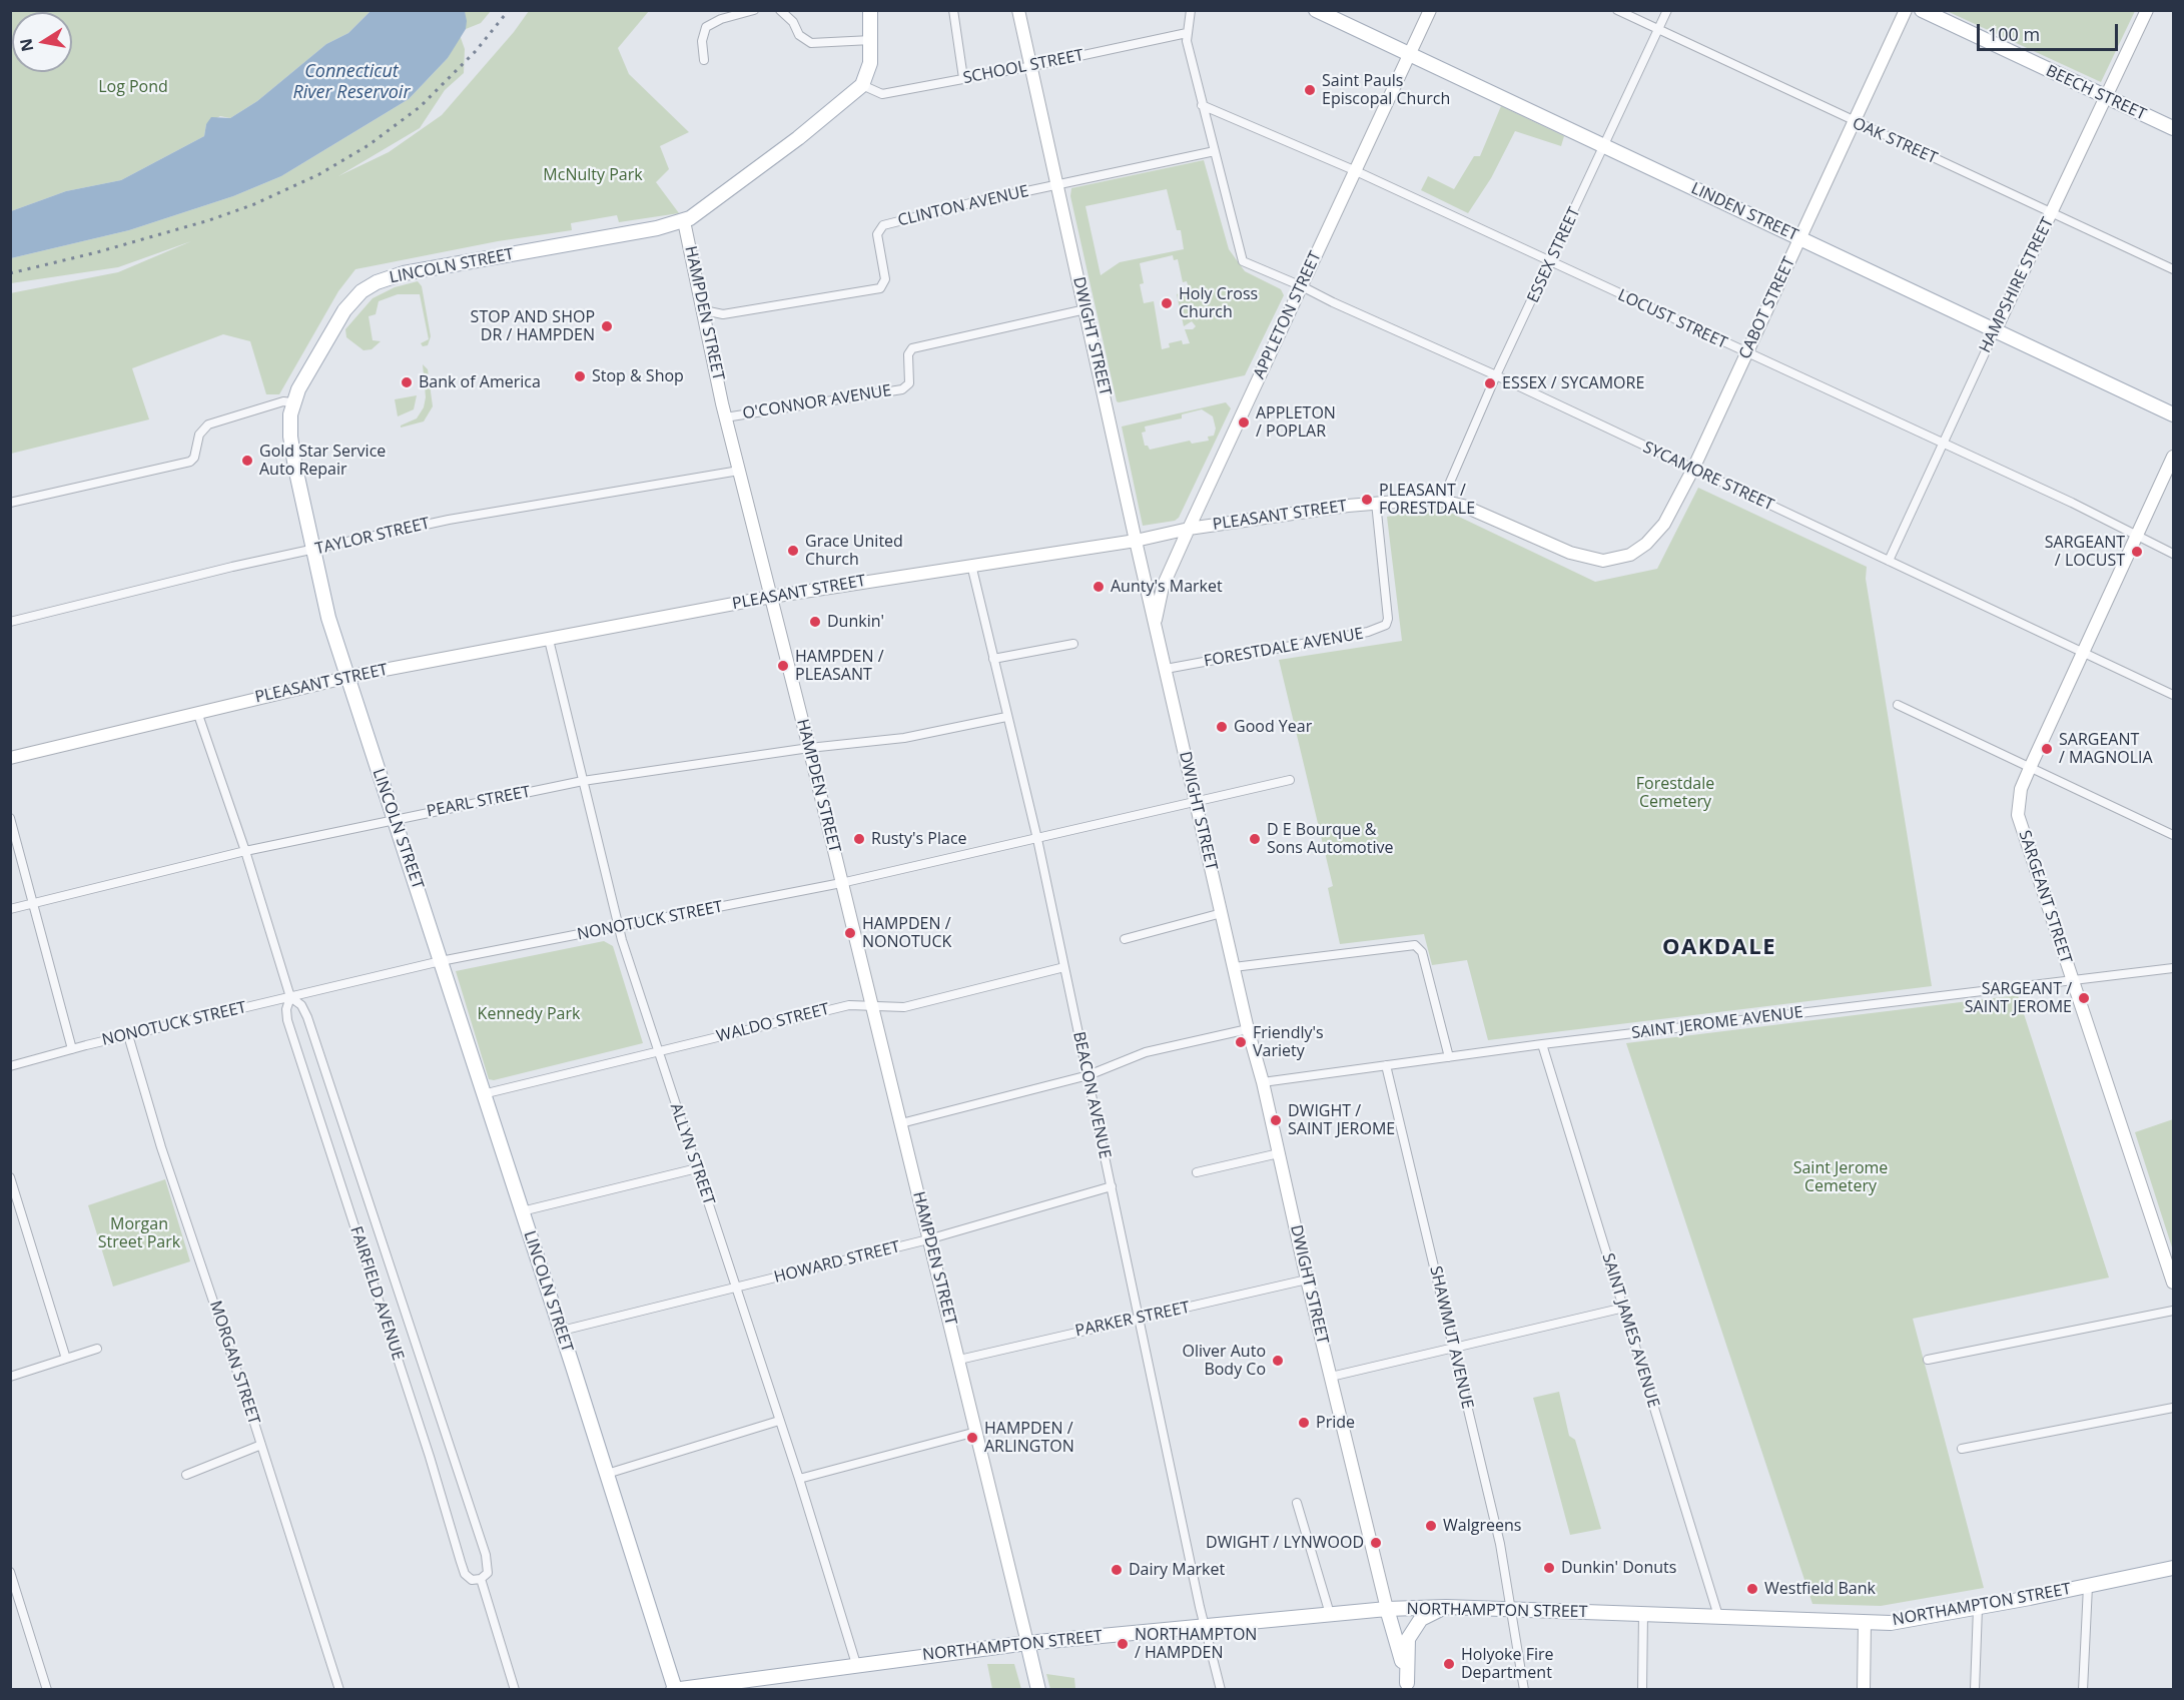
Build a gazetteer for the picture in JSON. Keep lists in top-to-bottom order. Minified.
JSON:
{"streets":{"main road":["BEECH STREET","LINDEN STREET","LINCOLN STREET","HAMPSHIRE STREET","CABOT STREET","HAMPDEN STREET","APPLETON STREET","DWIGHT STREET","PLEASANT STREET","SARGEANT STREET","NORTHAMPTON STREET"],"street":["SCHOOL STREET","OAK STREET","CLINTON AVENUE","ESSEX STREET","LOCUST STREET","O'CONNOR AVENUE","SYCAMORE STREET","TAYLOR STREET","FORESTDALE AVENUE","PEARL STREET","NONOTUCK STREET","WALDO STREET","SAINT JEROME AVENUE","BEACON AVENUE","ALLYN STREET","HOWARD STREET","FAIRFIELD AVENUE","PARKER STREET","SAINT JAMES AVENUE","SHAWMUT AVENUE","MORGAN STREET"]},"crossings":[["SCHOOL STREET","DWIGHT STREET"],["BEECH STREET","HAMPSHIRE STREET"],["OAK STREET","ESSEX STREET"],["OAK STREET","HAMPSHIRE STREET"],["OAK STREET","CABOT STREET"],["CLINTON AVENUE","HAMPDEN STREET"],["CLINTON AVENUE","DWIGHT STREET"],["CLINTON AVENUE","SYCAMORE STREET"],["LINDEN STREET","ESSEX STREET"],["LINDEN STREET","HAMPSHIRE STREET"],["LINDEN STREET","CABOT STREET"],["LINDEN STREET","APPLETON STREET"],["ESSEX STREET","LOCUST STREET"],["ESSEX STREET","SYCAMORE STREET"],["ESSEX STREET","PLEASANT STREET"],["LINCOLN STREET","HAMPDEN STREET"],["LINCOLN STREET","PLEASANT STREET"],["LINCOLN STREET","TAYLOR STREET"],["LINCOLN STREET","PEARL STREET"],["LINCOLN STREET","NONOTUCK STREET"],["LINCOLN STREET","WALDO STREET"],["LINCOLN STREET","HOWARD STREET"],["LINCOLN STREET","NORTHAMPTON STREET"],["HAMPSHIRE STREET","LOCUST STREET"],["HAMPSHIRE STREET","SYCAMORE STREET"],["CABOT STREET","LOCUST STREET"],["CABOT STREET","SYCAMORE STREET"],["CABOT STREET","PLEASANT STREET"],["HAMPDEN STREET","O'CONNOR AVENUE"],["HAMPDEN STREET","PLEASANT STREET"],["HAMPDEN STREET","TAYLOR STREET"],["HAMPDEN STREET","PEARL STREET"],["HAMPDEN STREET","NONOTUCK STREET"],["HAMPDEN STREET","WALDO STREET"],["HAMPDEN STREET","HOWARD STREET"],["HAMPDEN STREET","PARKER STREET"],["HAMPDEN STREET","NORTHAMPTON STREET"],["APPLETON STREET","LOCUST STREET"],["APPLETON STREET","DWIGHT STREET"],["APPLETON STREET","SYCAMORE STREET"],["APPLETON STREET","PLEASANT STREET"],["LOCUST STREET","SARGEANT STREET"],["DWIGHT STREET","O'CONNOR AVENUE"],["DWIGHT STREET","PLEASANT STREET"],["DWIGHT STREET","FORESTDALE AVENUE"],["DWIGHT STREET","NONOTUCK STREET"],["DWIGHT STREET","SAINT JEROME AVENUE"],["DWIGHT STREET","PARKER STREET"],["DWIGHT STREET","NORTHAMPTON STREET"],["SYCAMORE STREET","SARGEANT STREET"],["PLEASANT STREET","FORESTDALE AVENUE"],["PLEASANT STREET","BEACON AVENUE"],["PLEASANT STREET","ALLYN STREET"],["PLEASANT STREET","FAIRFIELD AVENUE"],["PEARL STREET","BEACON AVENUE"],["PEARL STREET","ALLYN STREET"],["PEARL STREET","FAIRFIELD AVENUE"],["SARGEANT STREET","SAINT JEROME AVENUE"],["NONOTUCK STREET","BEACON AVENUE"],["NONOTUCK STREET","ALLYN STREET"],["NONOTUCK STREET","FAIRFIELD AVENUE"],["NONOTUCK STREET","MORGAN STREET"],["WALDO STREET","BEACON AVENUE"],["WALDO STREET","ALLYN STREET"],["SAINT JEROME AVENUE","SAINT JAMES AVENUE"],["SAINT JEROME AVENUE","SHAWMUT AVENUE"],["BEACON AVENUE","HOWARD STREET"],["BEACON AVENUE","PARKER STREET"],["BEACON AVENUE","NORTHAMPTON STREET"],["ALLYN STREET","HOWARD STREET"],["ALLYN STREET","NORTHAMPTON STREET"],["SAINT JAMES AVENUE","NORTHAMPTON STREET"],["SHAWMUT AVENUE","NORTHAMPTON STREET"]],"districts":["OAKDALE"],"water":["Connecticut River Reservoir"],"parks":["Log Pond","McNulty Park","Forestdale Cemetery","Kennedy Park","Saint Jerome Cemetery","Morgan Street Park"],"places":["Saint Pauls Episcopal Church","Holy Cross Church","STOP AND SHOP DR / HAMPDEN","Stop & Shop","Bank of America","ESSEX / SYCAMORE","APPLETON / POPLAR","Gold Star Service Auto Repair","PLEASANT / FORESTDALE","Grace United Church","SARGEANT / LOCUST","Aunty's Market","Dunkin'","HAMPDEN / PLEASANT","Good Year","SARGEANT / MAGNOLIA","Rusty's Place","D E Bourque & Sons Automotive","HAMPDEN / NONOTUCK","SARGEANT / SAINT JEROME","Friendly's Variety","DWIGHT / SAINT JEROME","Oliver Auto Body Co","Pride","HAMPDEN / ARLINGTON","Walgreens","DWIGHT / LYNWOOD","Dunkin' Donuts","Dairy Market","Westfield Bank","NORTHAMPTON / HAMPDEN","Holyoke Fire Department"],"scale_bar":"100 m","north":"left"}
